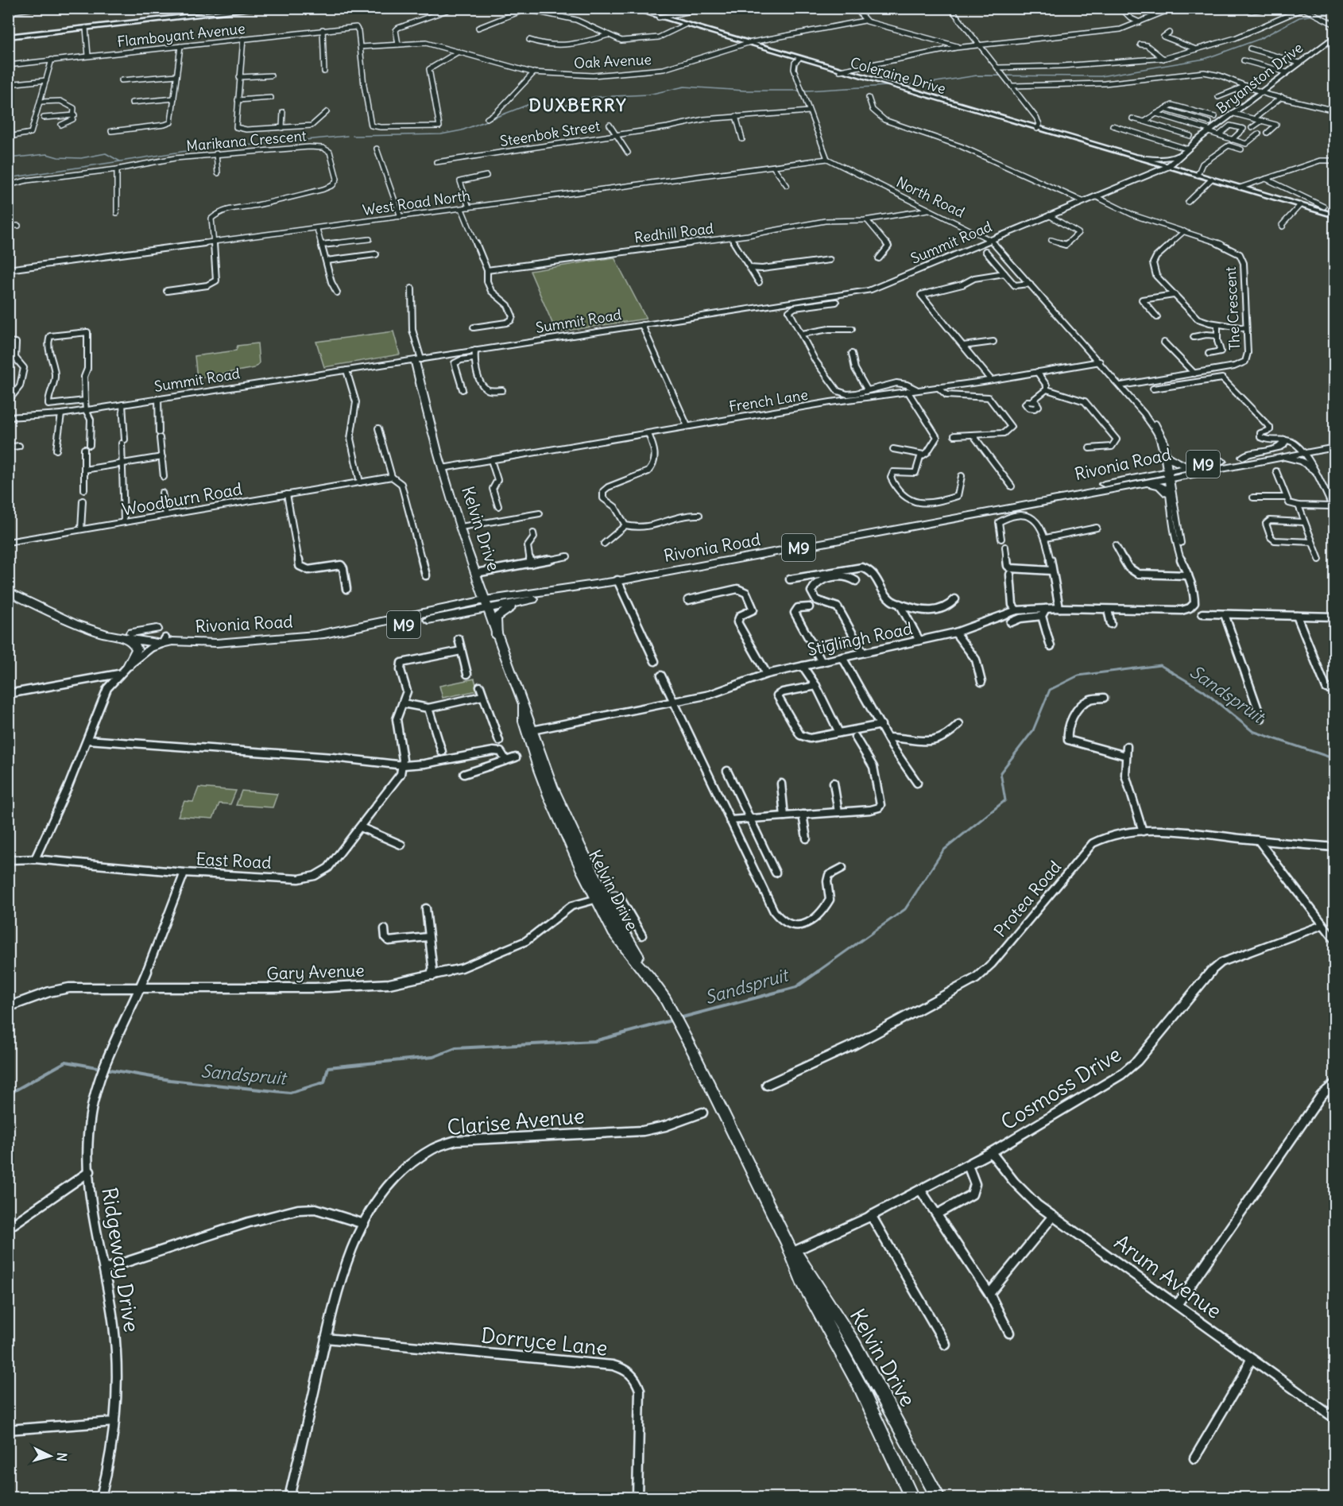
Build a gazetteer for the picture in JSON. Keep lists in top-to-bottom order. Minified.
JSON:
{"streets":{"main road":["Bryanston Drive","Summit Road","Rivonia Road","M9","Kelvin Drive"],"street":["Flamboyant Avenue","Oak Avenue","Coleraine Drive","Steenbok Street","Marikana Crescent","North Road","West Road North","Redhill Road","The Crescent","French Lane","Woodburn Road","Stiglingh Road","East Road","Protea Road","Gary Avenue","Cosmoss Drive","Clarise Avenue","Ridgeway Drive","Arum Avenue","Dorryce Lane"]},"crossings":[["Flamboyant Avenue","Oak Avenue"],["Oak Avenue","Coleraine Drive"],["Coleraine Drive","Bryanston Drive"],["Coleraine Drive","Summit Road"],["Bryanston Drive","Summit Road"],["Marikana Crescent","West Road North"],["North Road","West Road North"],["North Road","Redhill Road"],["North Road","Summit Road"],["North Road","The Crescent"],["North Road","French Lane"],["North Road","Rivonia Road"],["North Road","Stiglingh Road"],["Summit Road","The Crescent"],["Summit Road","Kelvin Drive"],["French Lane","Kelvin Drive"],["Rivonia Road","Kelvin Drive"],["Kelvin Drive","Stiglingh Road"],["Kelvin Drive","Gary Avenue"],["Kelvin Drive","Cosmoss Drive"],["East Road","Ridgeway Drive"],["Gary Avenue","Ridgeway Drive"],["Cosmoss Drive","Arum Avenue"],["Clarise Avenue","Dorryce Lane"]],"districts":["DUXBERRY"],"water":["Sandspruit"],"north":"right"}
